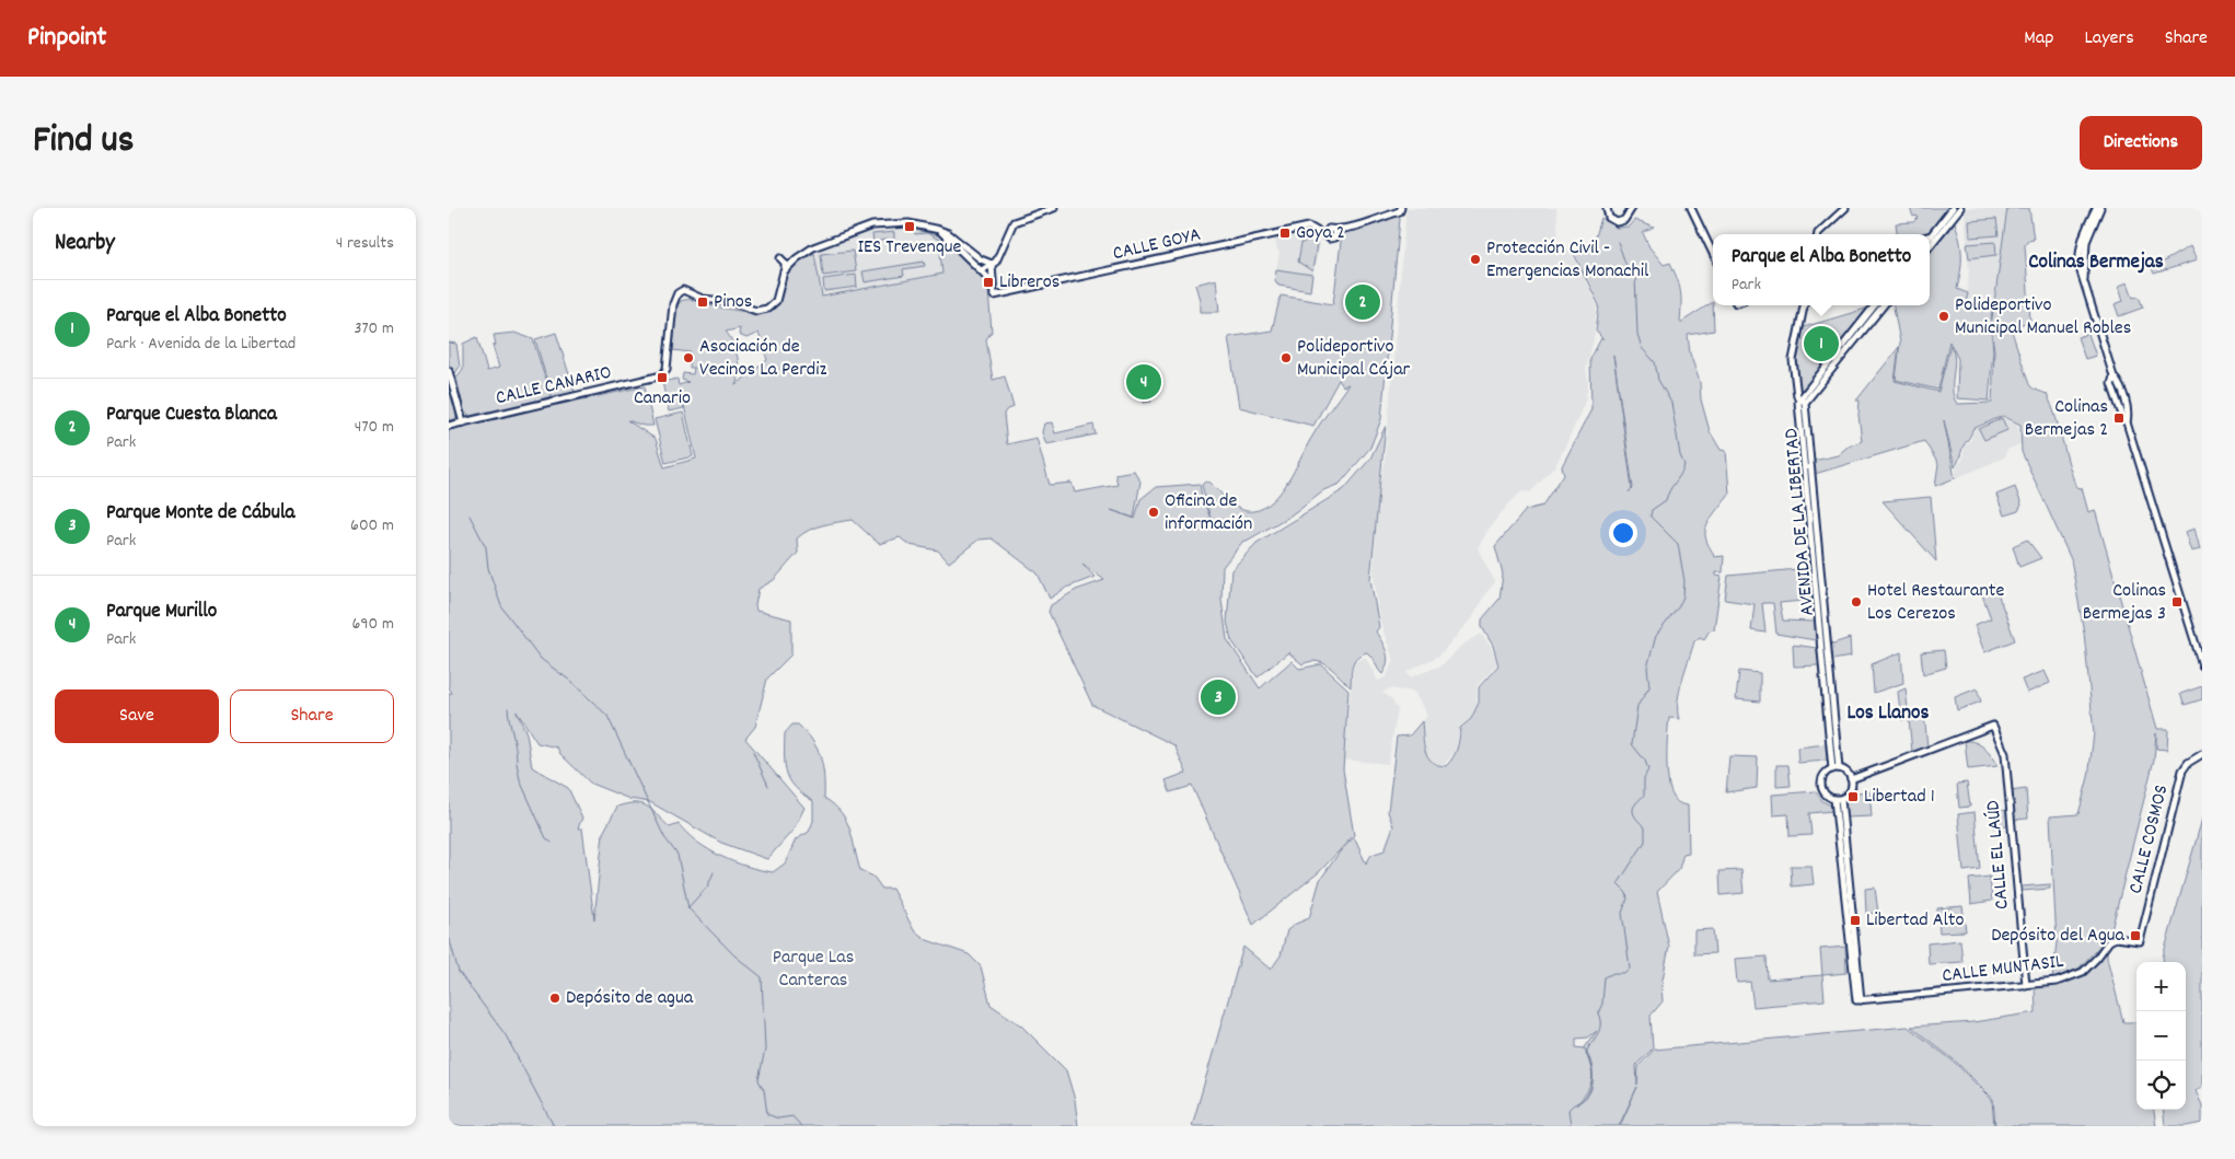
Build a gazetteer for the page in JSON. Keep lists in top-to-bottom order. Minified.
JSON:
{"streets":{"street":["CALLE GOYA","CALLE CANARIO","AVENIDA DE LA LIBERTAD","CALLE COSMOS","CALLE EL LAÚD","CALLE MUNTASIL"]},"crossings":[["AVENIDA DE LA LIBERTAD","CALLE EL LAÚD"],["CALLE COSMOS","CALLE MUNTASIL"],["CALLE EL LAÚD","CALLE MUNTASIL"]],"districts":["Colinas Bermejas","Los Llanos"],"parks":["Parque Las Canteras"],"places":{"transit":["IES Trevenque","Goya 2","Libreros","Pinos","Canario","Colinas Bermejas 2","Colinas Bermejas 3","Libertad 1","Libertad Alto","Depósito del Agua"],"other":["Protección Civil - Emergencias Monachil","Polideportivo Municipal Manuel Robles","Asociación de Vecinos La Perdiz","Polideportivo Municipal Cájar","Oficina de información","Hotel Restaurante Los Cerezos","Depósito de agua"]},"page":{"header":"Pinpoint","nav":["Map","Layers","Share"],"title":"Find us","buttons":["Directions",["Save","Share"]],"heading":["Nearby","4 results"],"popup":["Parque el Alba Bonetto","Park"],"list":[{"mark":"1","name":"Parque el Alba Bonetto","note":"Park · Avenida de la Libertad","value":"370 m"},{"mark":"2","name":"Parque Cuesta Blanca","note":"Park","value":"470 m"},{"mark":"3","name":"Parque Monte de Cábula","note":"Park","value":"600 m"},{"mark":"4","name":"Parque Murillo","note":"Park","value":"690 m"}],"pins":["2","1","4","3"],"map_buttons":["+","−"]}}
